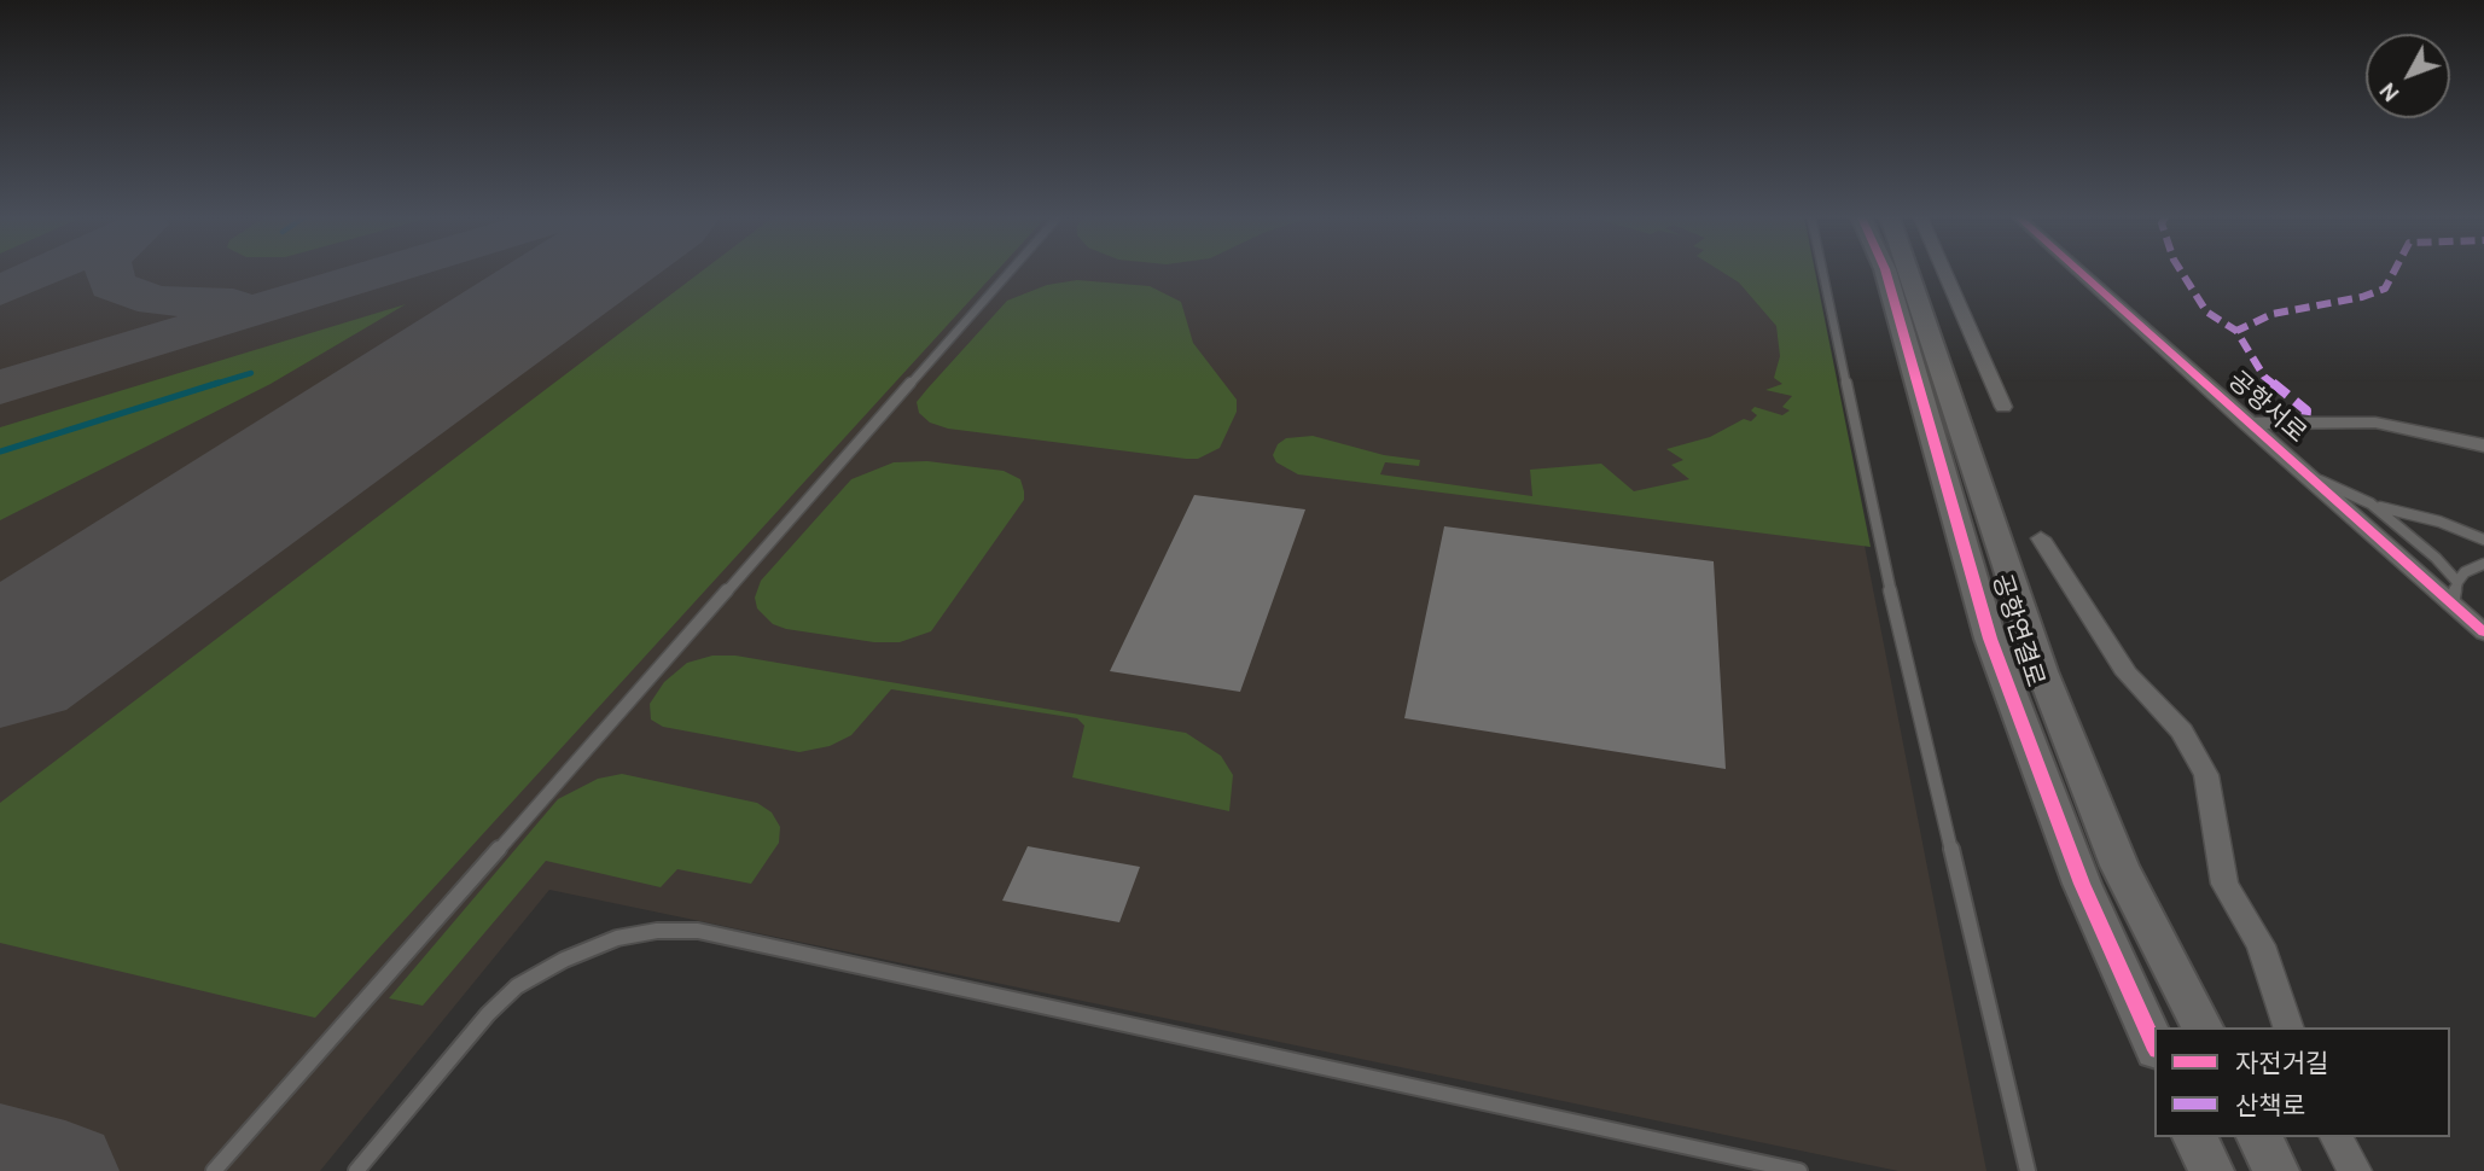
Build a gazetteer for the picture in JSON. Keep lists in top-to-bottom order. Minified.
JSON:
{"streets":{"street":["공항서로","공항연결로"]},"legend":["자전거길","산책로"],"north":"bottom left"}
